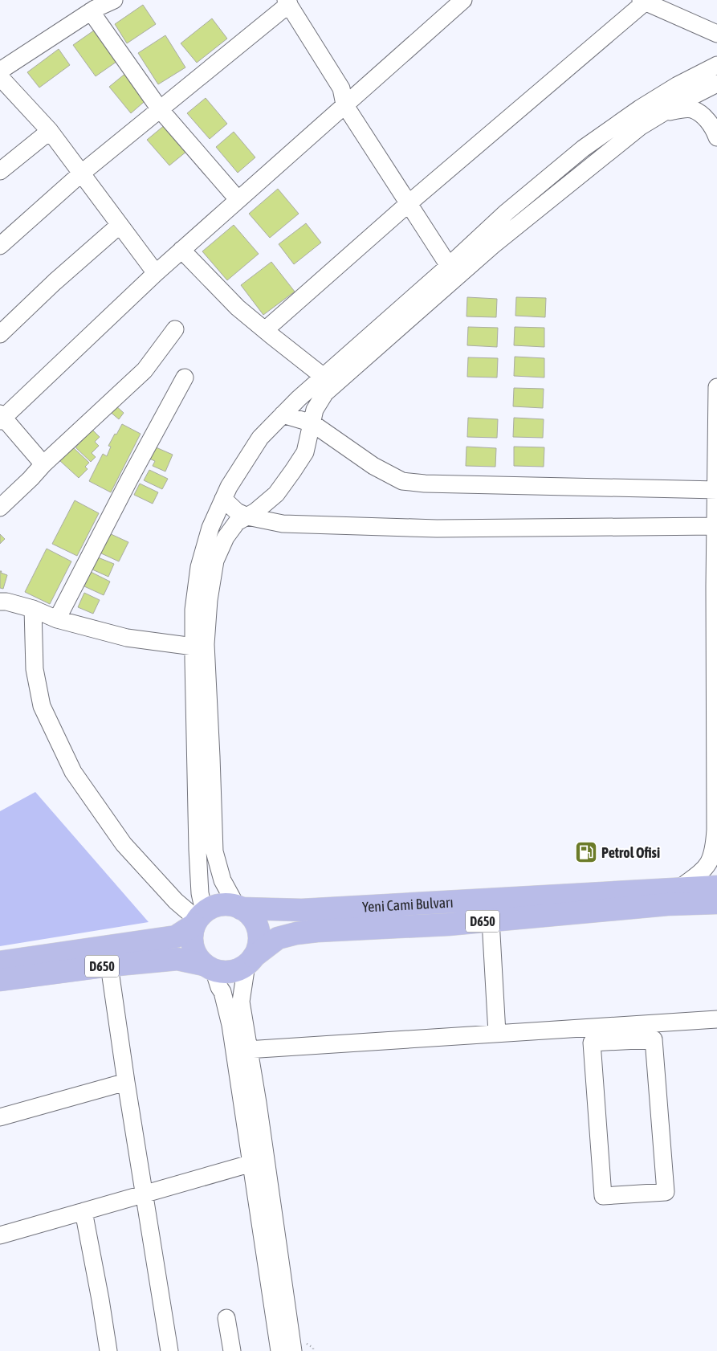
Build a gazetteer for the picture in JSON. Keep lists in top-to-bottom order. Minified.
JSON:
{"streets":{"main road":["Yeni Cami Bulvarı","D650"]},"crossings":[["Yeni Cami Bulvarı","D650"]],"places":{"fuel station":["Petrol Ofisi"]}}
